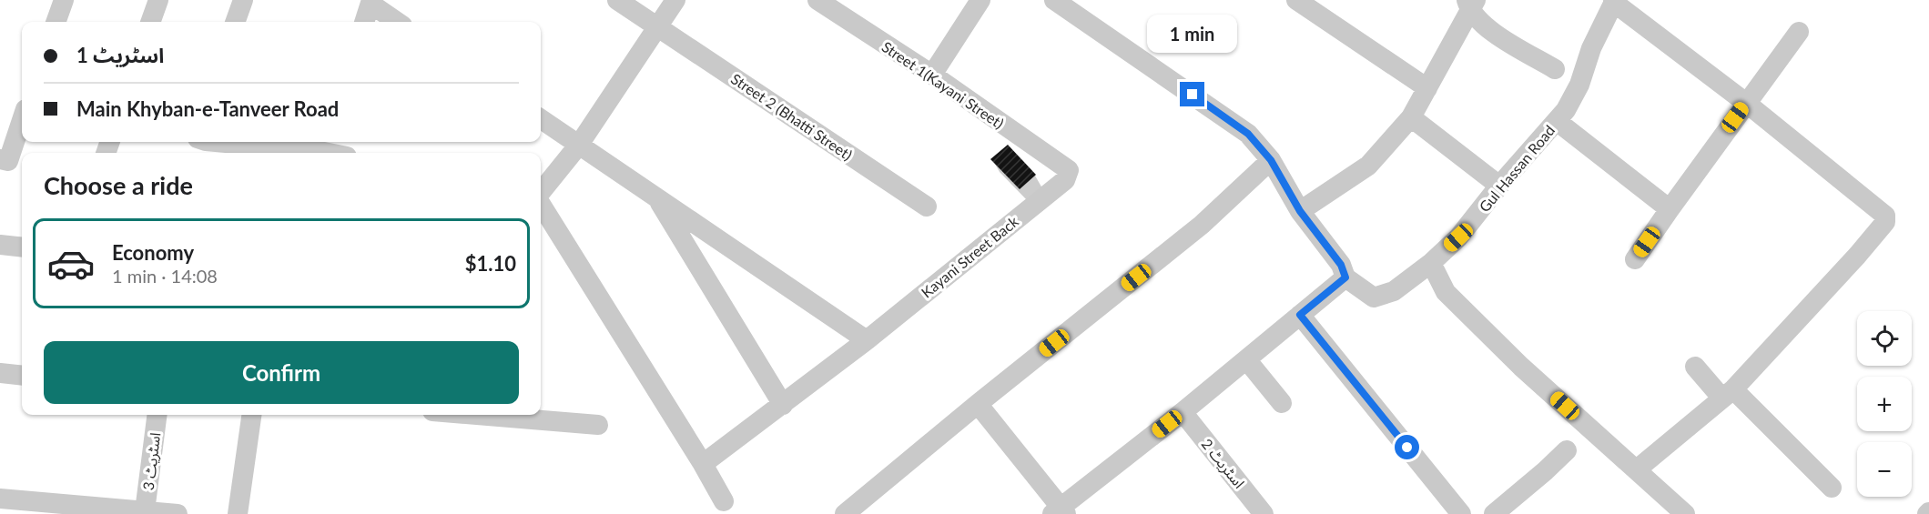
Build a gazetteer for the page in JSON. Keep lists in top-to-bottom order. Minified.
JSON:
{"streets":{"street":["Street 1(Kayani Street)","Street 2 (Bhatti Street)","Gul Hassan Road","Kayani Street Back","اسٹریٹ 3","اسٹریٹ 2"]},"crossings":[["Street 1(Kayani Street)","Kayani Street Back"]],"page":{"bubble":"1 min","banner":["اسٹریٹ 1","Main Khyban-e-Tanveer Road"],"heading":"Choose a ride","list":[{"name":"Economy","note":"1 min · 14:08","value":"$1.10"}],"map_buttons":["+","−"],"buttons":"Confirm"}}
